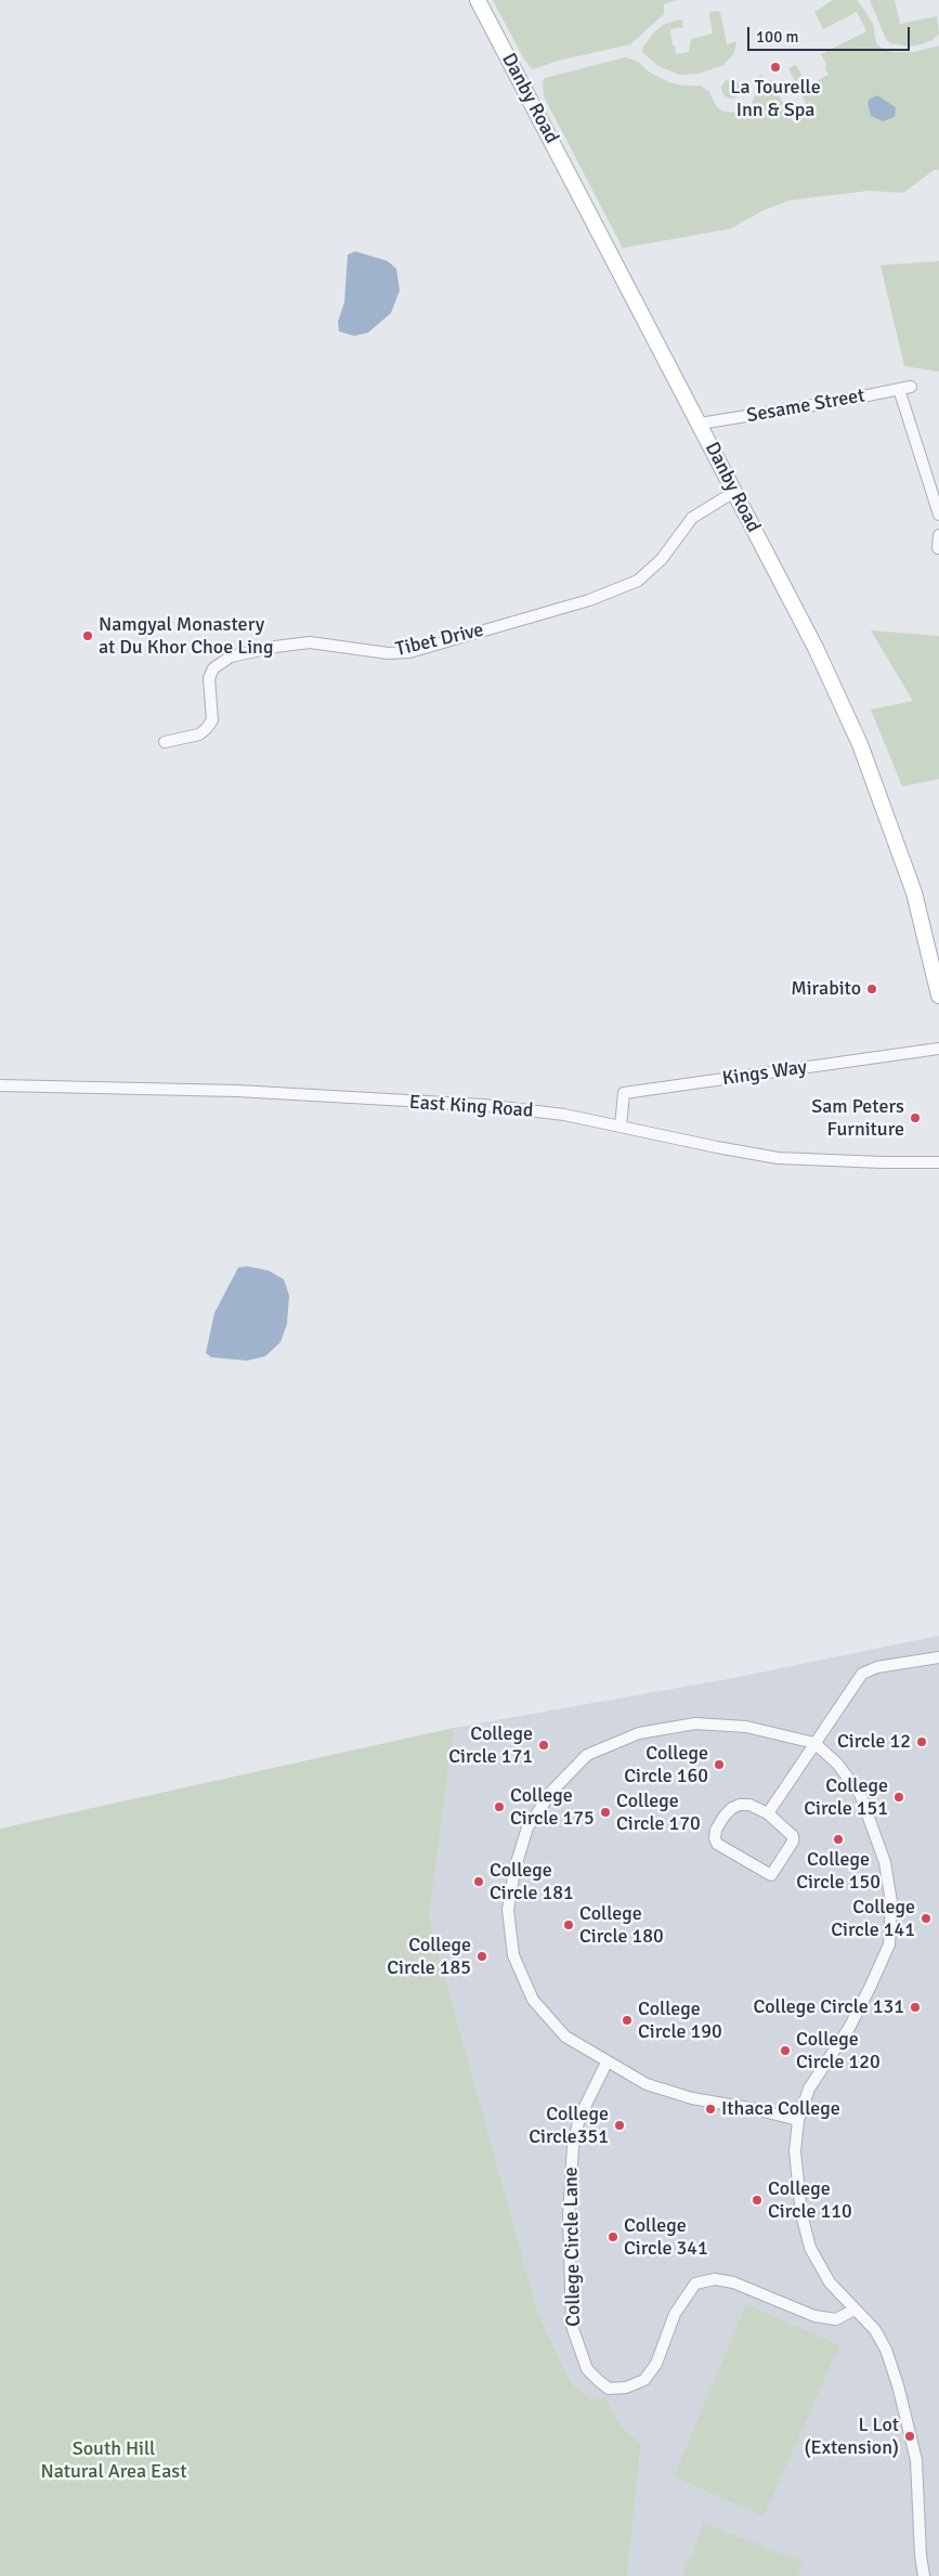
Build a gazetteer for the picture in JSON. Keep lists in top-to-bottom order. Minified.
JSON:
{"streets":{"main road":["Danby Road"],"street":["Sesame Street","Tibet Drive","Kings Way","East King Road","College Circle Lane"]},"crossings":[["Danby Road","Sesame Street"],["Danby Road","Tibet Drive"],["Kings Way","East King Road"]],"parks":["South Hill Natural Area East"],"places":["La Tourelle Inn & Spa","Namgyal Monastery at Du Khor Choe Ling","Mirabito","Sam Peters Furniture","Circle 12","College Circle 171","College Circle 160","College Circle 151","College Circle 175","College Circle 170","College Circle 150","College Circle 181","College Circle 141","College Circle 180","College Circle 185","College Circle 131","College Circle 190","College Circle 120","Ithaca College","College Circle351","College Circle 110","College Circle 341","L Lot (Extension)"],"scale_bar":"100 m"}
